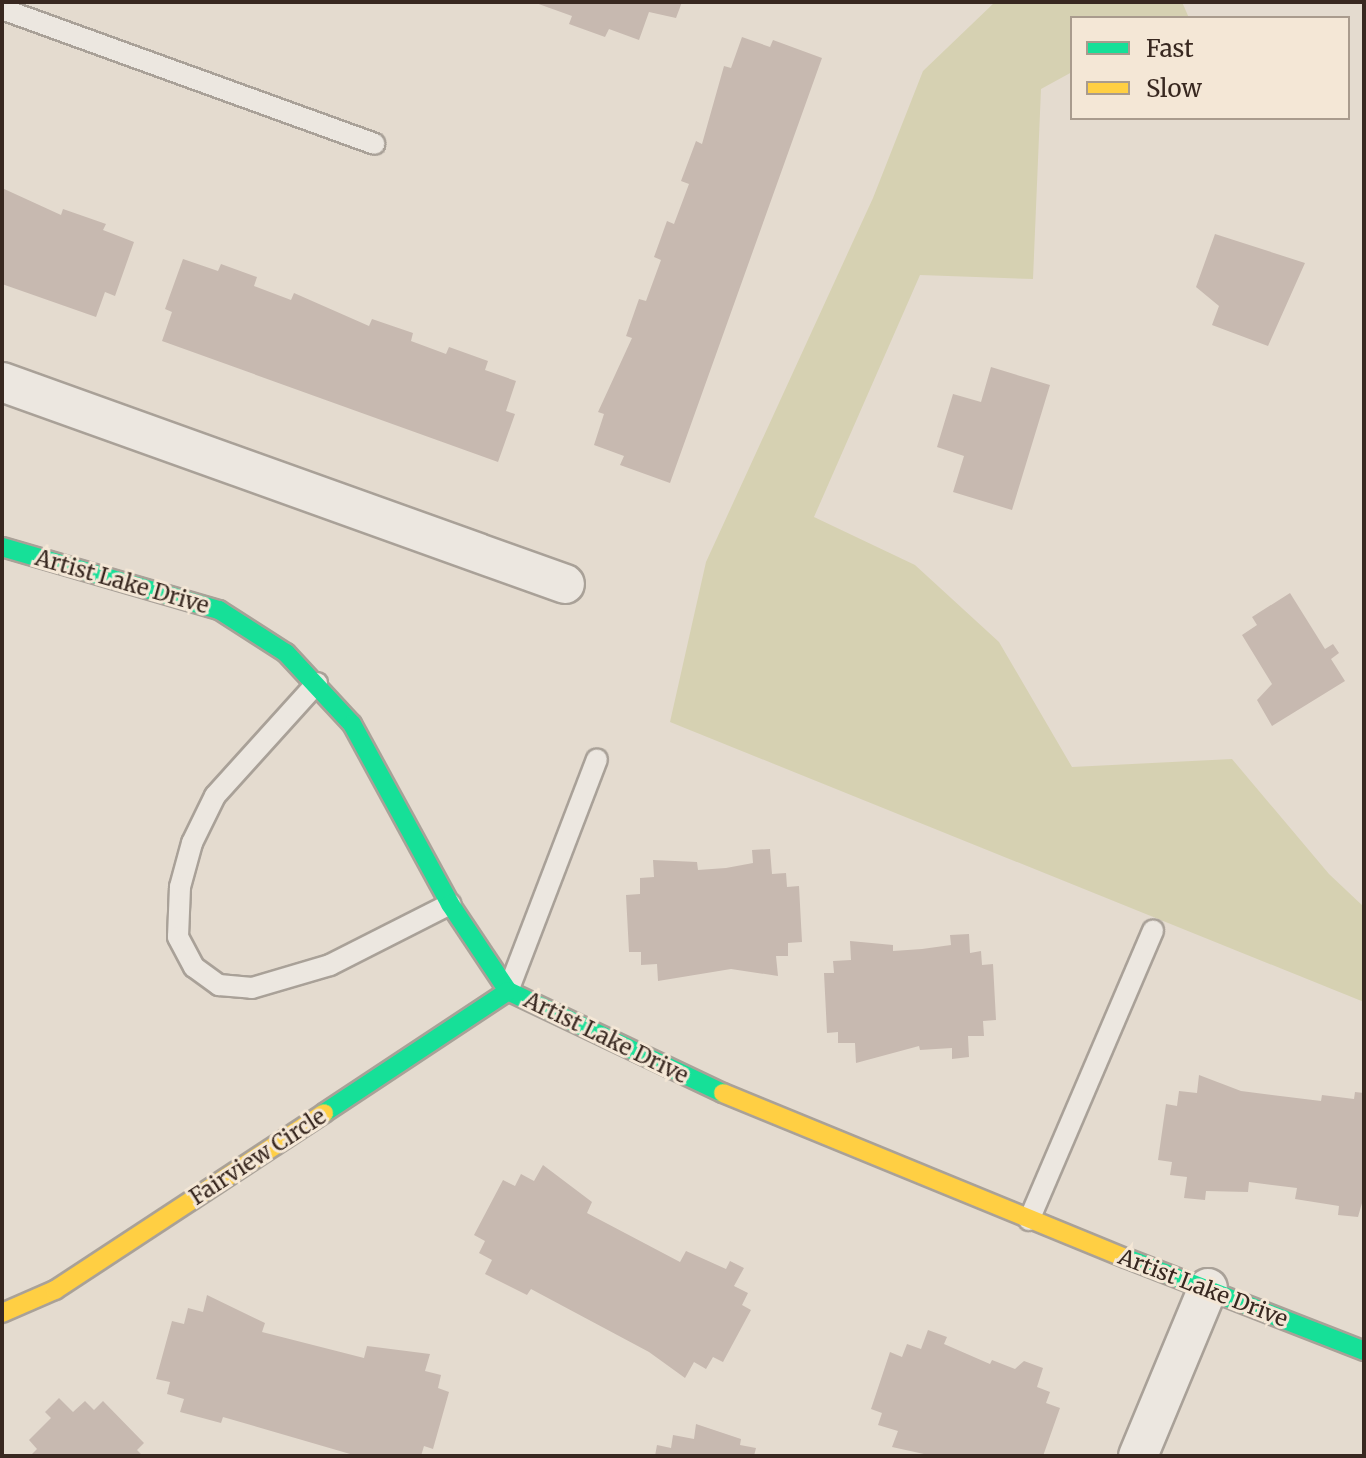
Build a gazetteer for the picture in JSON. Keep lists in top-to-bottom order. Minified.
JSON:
{"streets":{"street":["Artist Lake Drive","Fairview Circle"]},"crossings":[["Artist Lake Drive","Fairview Circle"]],"legend":["Fast","Slow"]}
